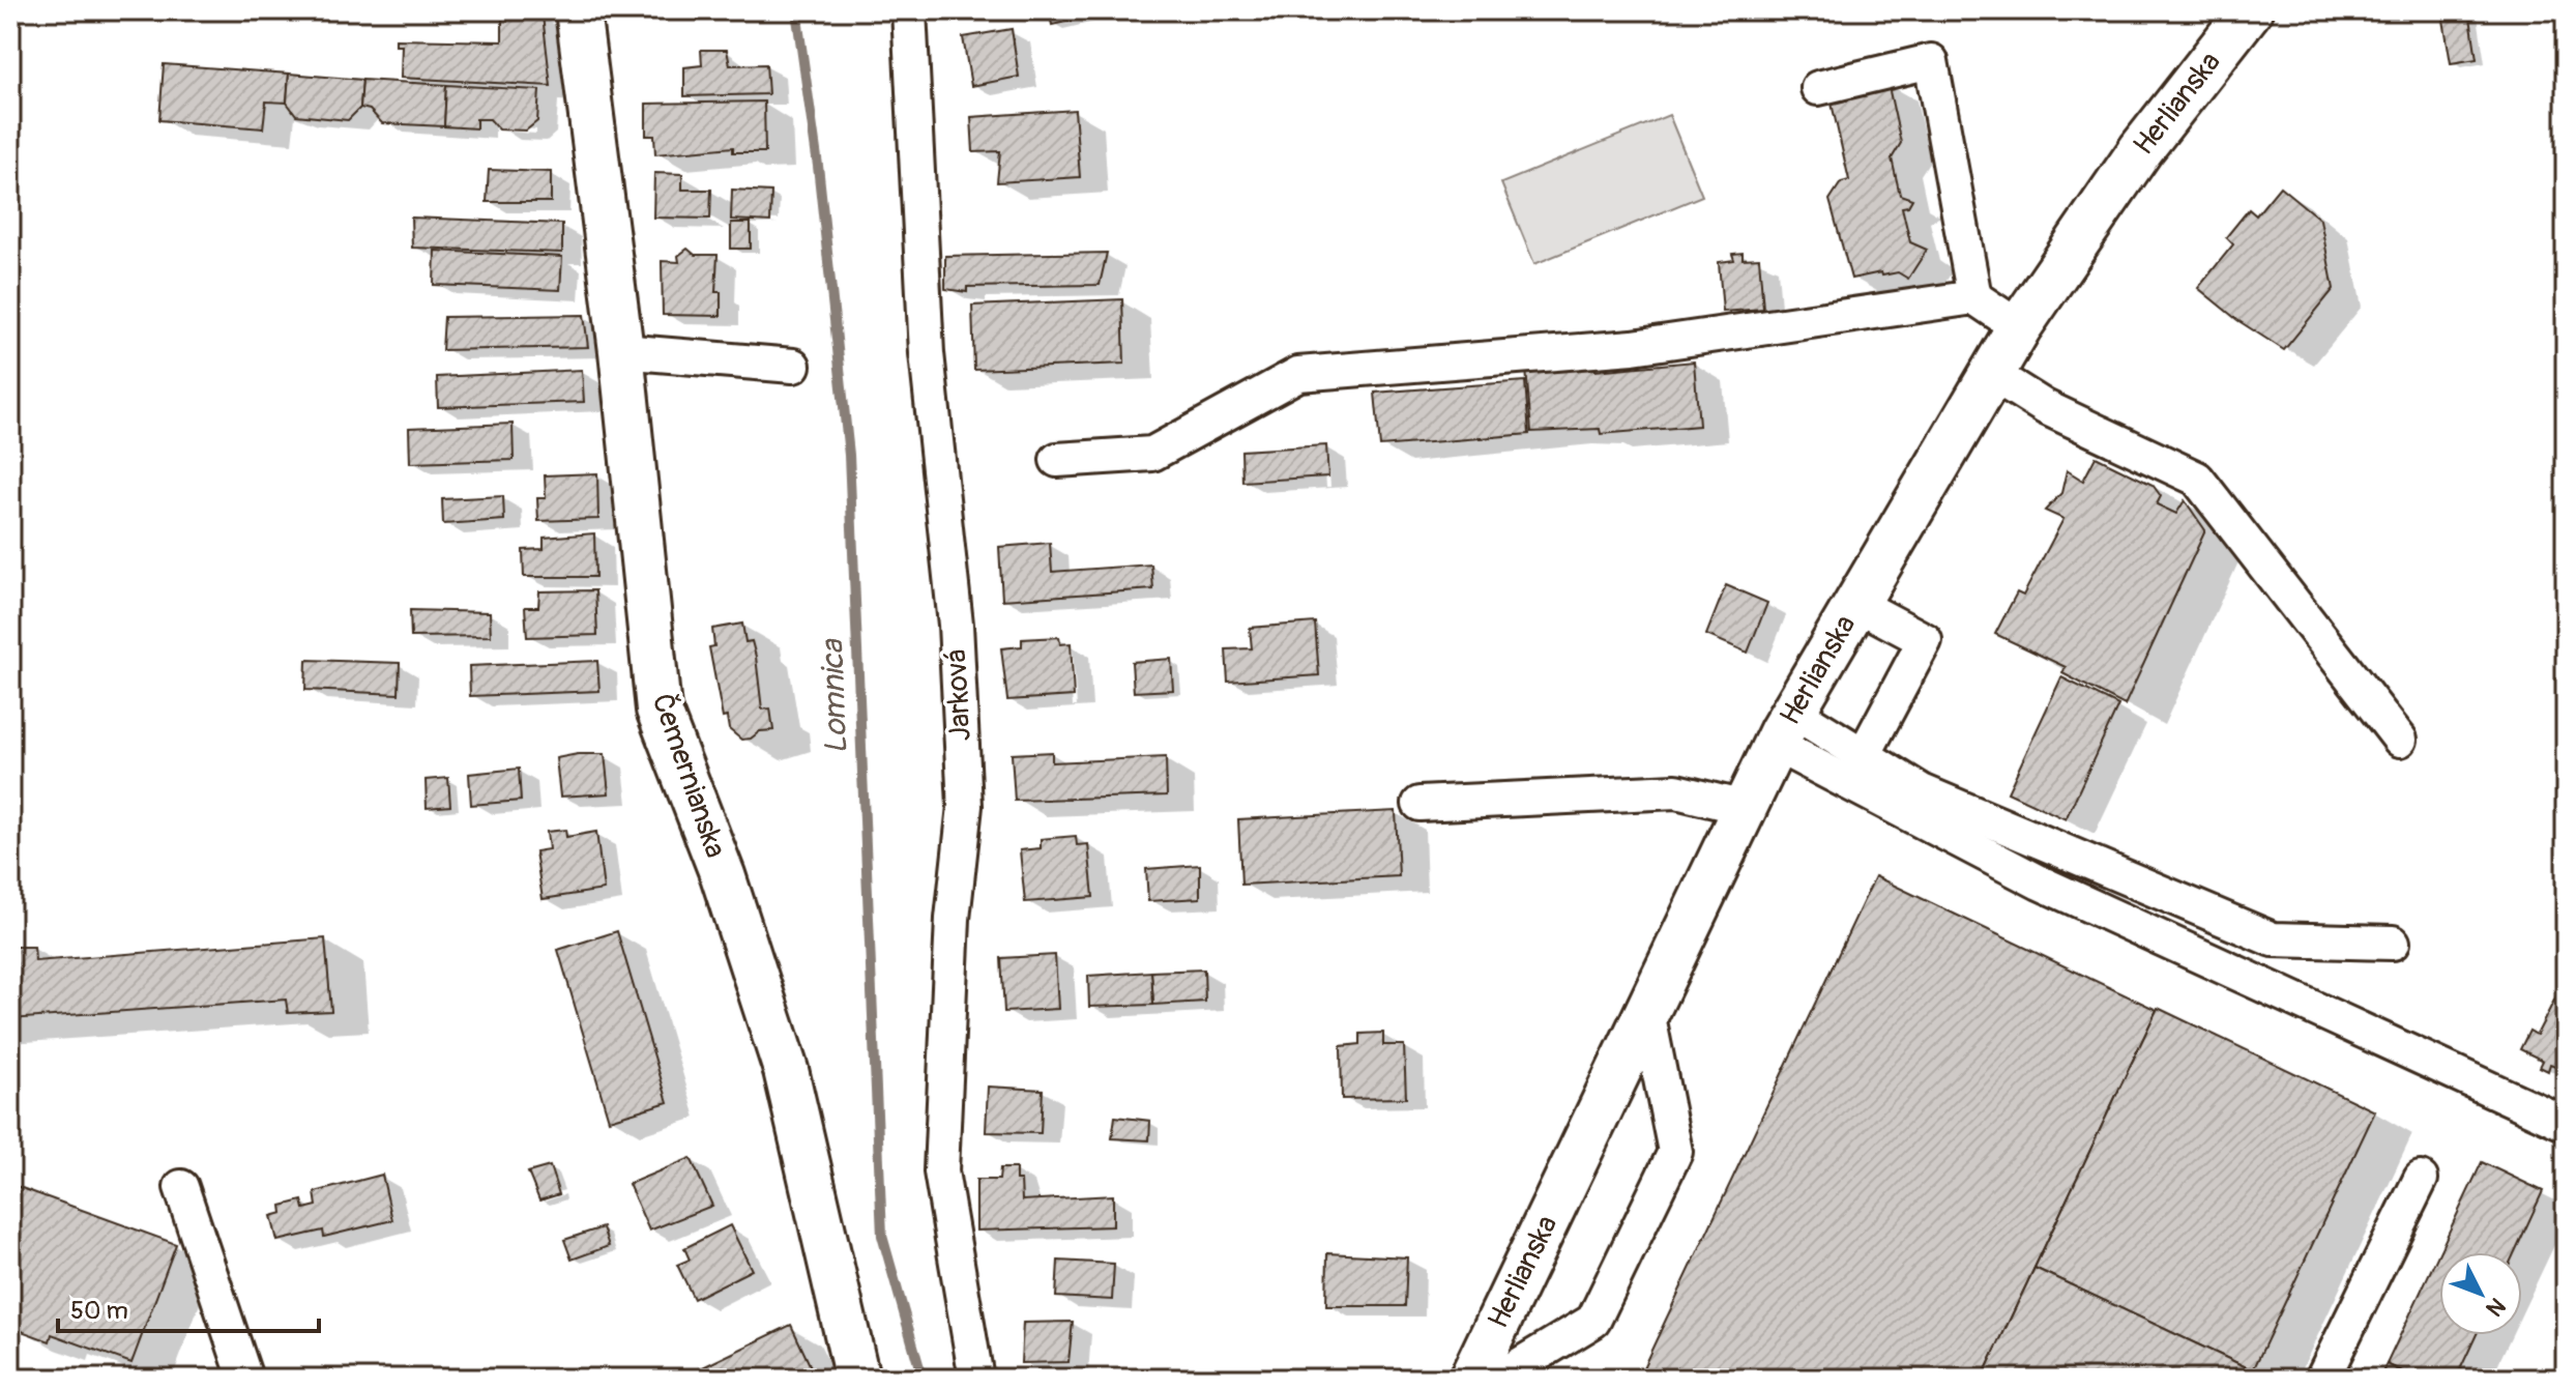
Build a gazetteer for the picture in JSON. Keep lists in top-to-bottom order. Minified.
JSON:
{"streets":{"main road":["Herlianska","Čemernianska"],"street":["Jarková"]},"water":["Lomnica"],"scale_bar":"50 m","north":"bottom right"}
